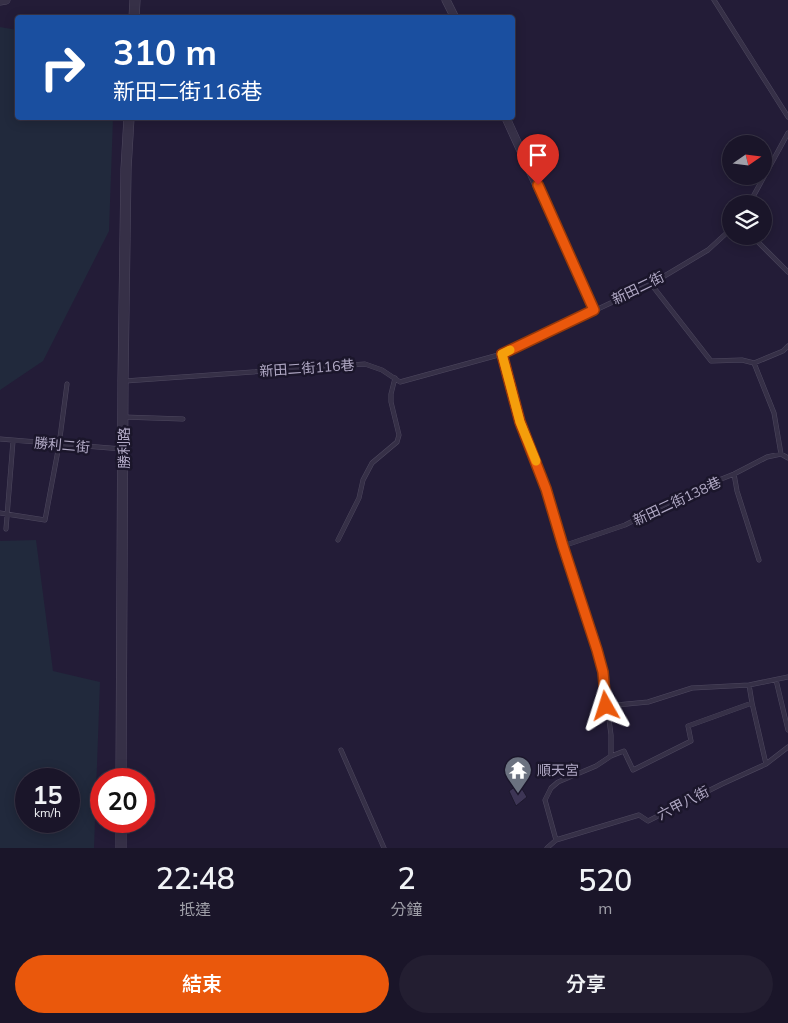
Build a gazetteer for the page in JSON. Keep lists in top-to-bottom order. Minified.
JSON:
{"streets":{"street":["勝利路"],"lane":["新田二街","新田二街116巷","勝利二街","新田二街138巷","六甲八街"]},"crossings":[["新田二街","新田二街116巷"],["新田二街116巷","勝利路"],["勝利二街","勝利路"]],"places":{"temple":["順天宮"]},"north":"right","page":{"turn":["310 m","新田二街116巷"],"speed":"15 km/h","limit":"20","eta":["22:48","抵達","2","分鐘","520","m"],"buttons":["結束","分享"]}}
